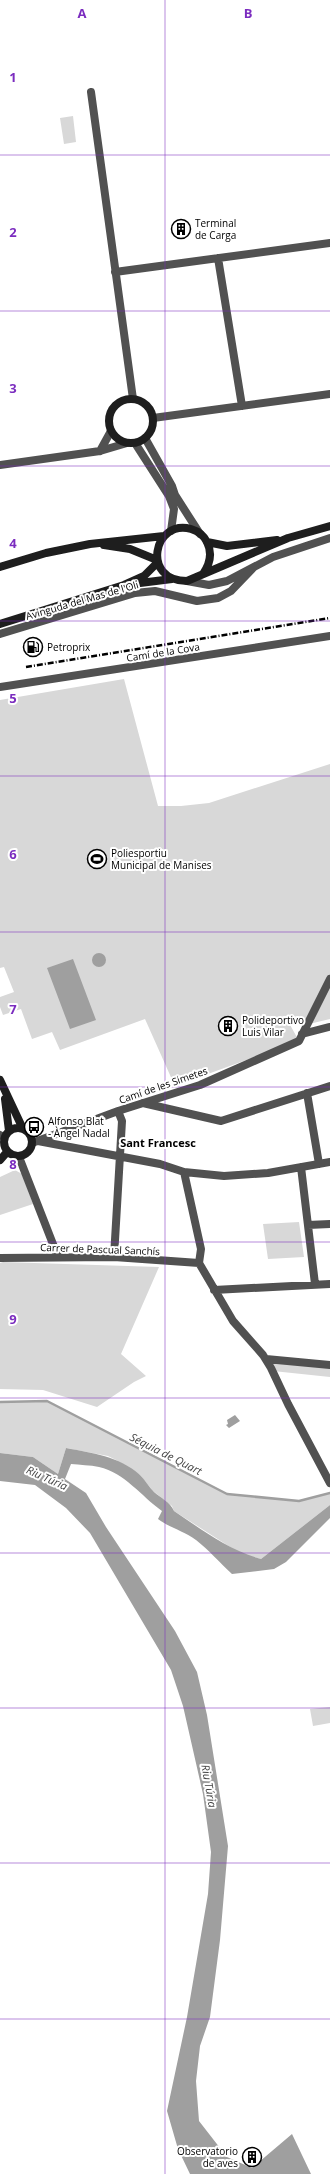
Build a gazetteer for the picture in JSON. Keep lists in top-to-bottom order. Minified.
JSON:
{"streets":{"street":["Avinguda del Mas de l'Oli","Camí de la Cova","Camí de les Simetes","Carrer de Pascual Sanchís"]},"districts":["Sant Francesc"],"water":["Séquia de Quart","Riu Túria"],"places":{"building":["Terminal de Carga","Polideportivo Luis Vilar","Observatorio de aves"],"fuel station":["Petroprix"],"sports":["Poliesportiu Municipal de Manises"],"bus stop":["Alfonso Blat - Àngel Nadal"]},"grid":{"columns":["A","B"],"rows":["1","2","3","4","5","6","7","8","9"]}}
